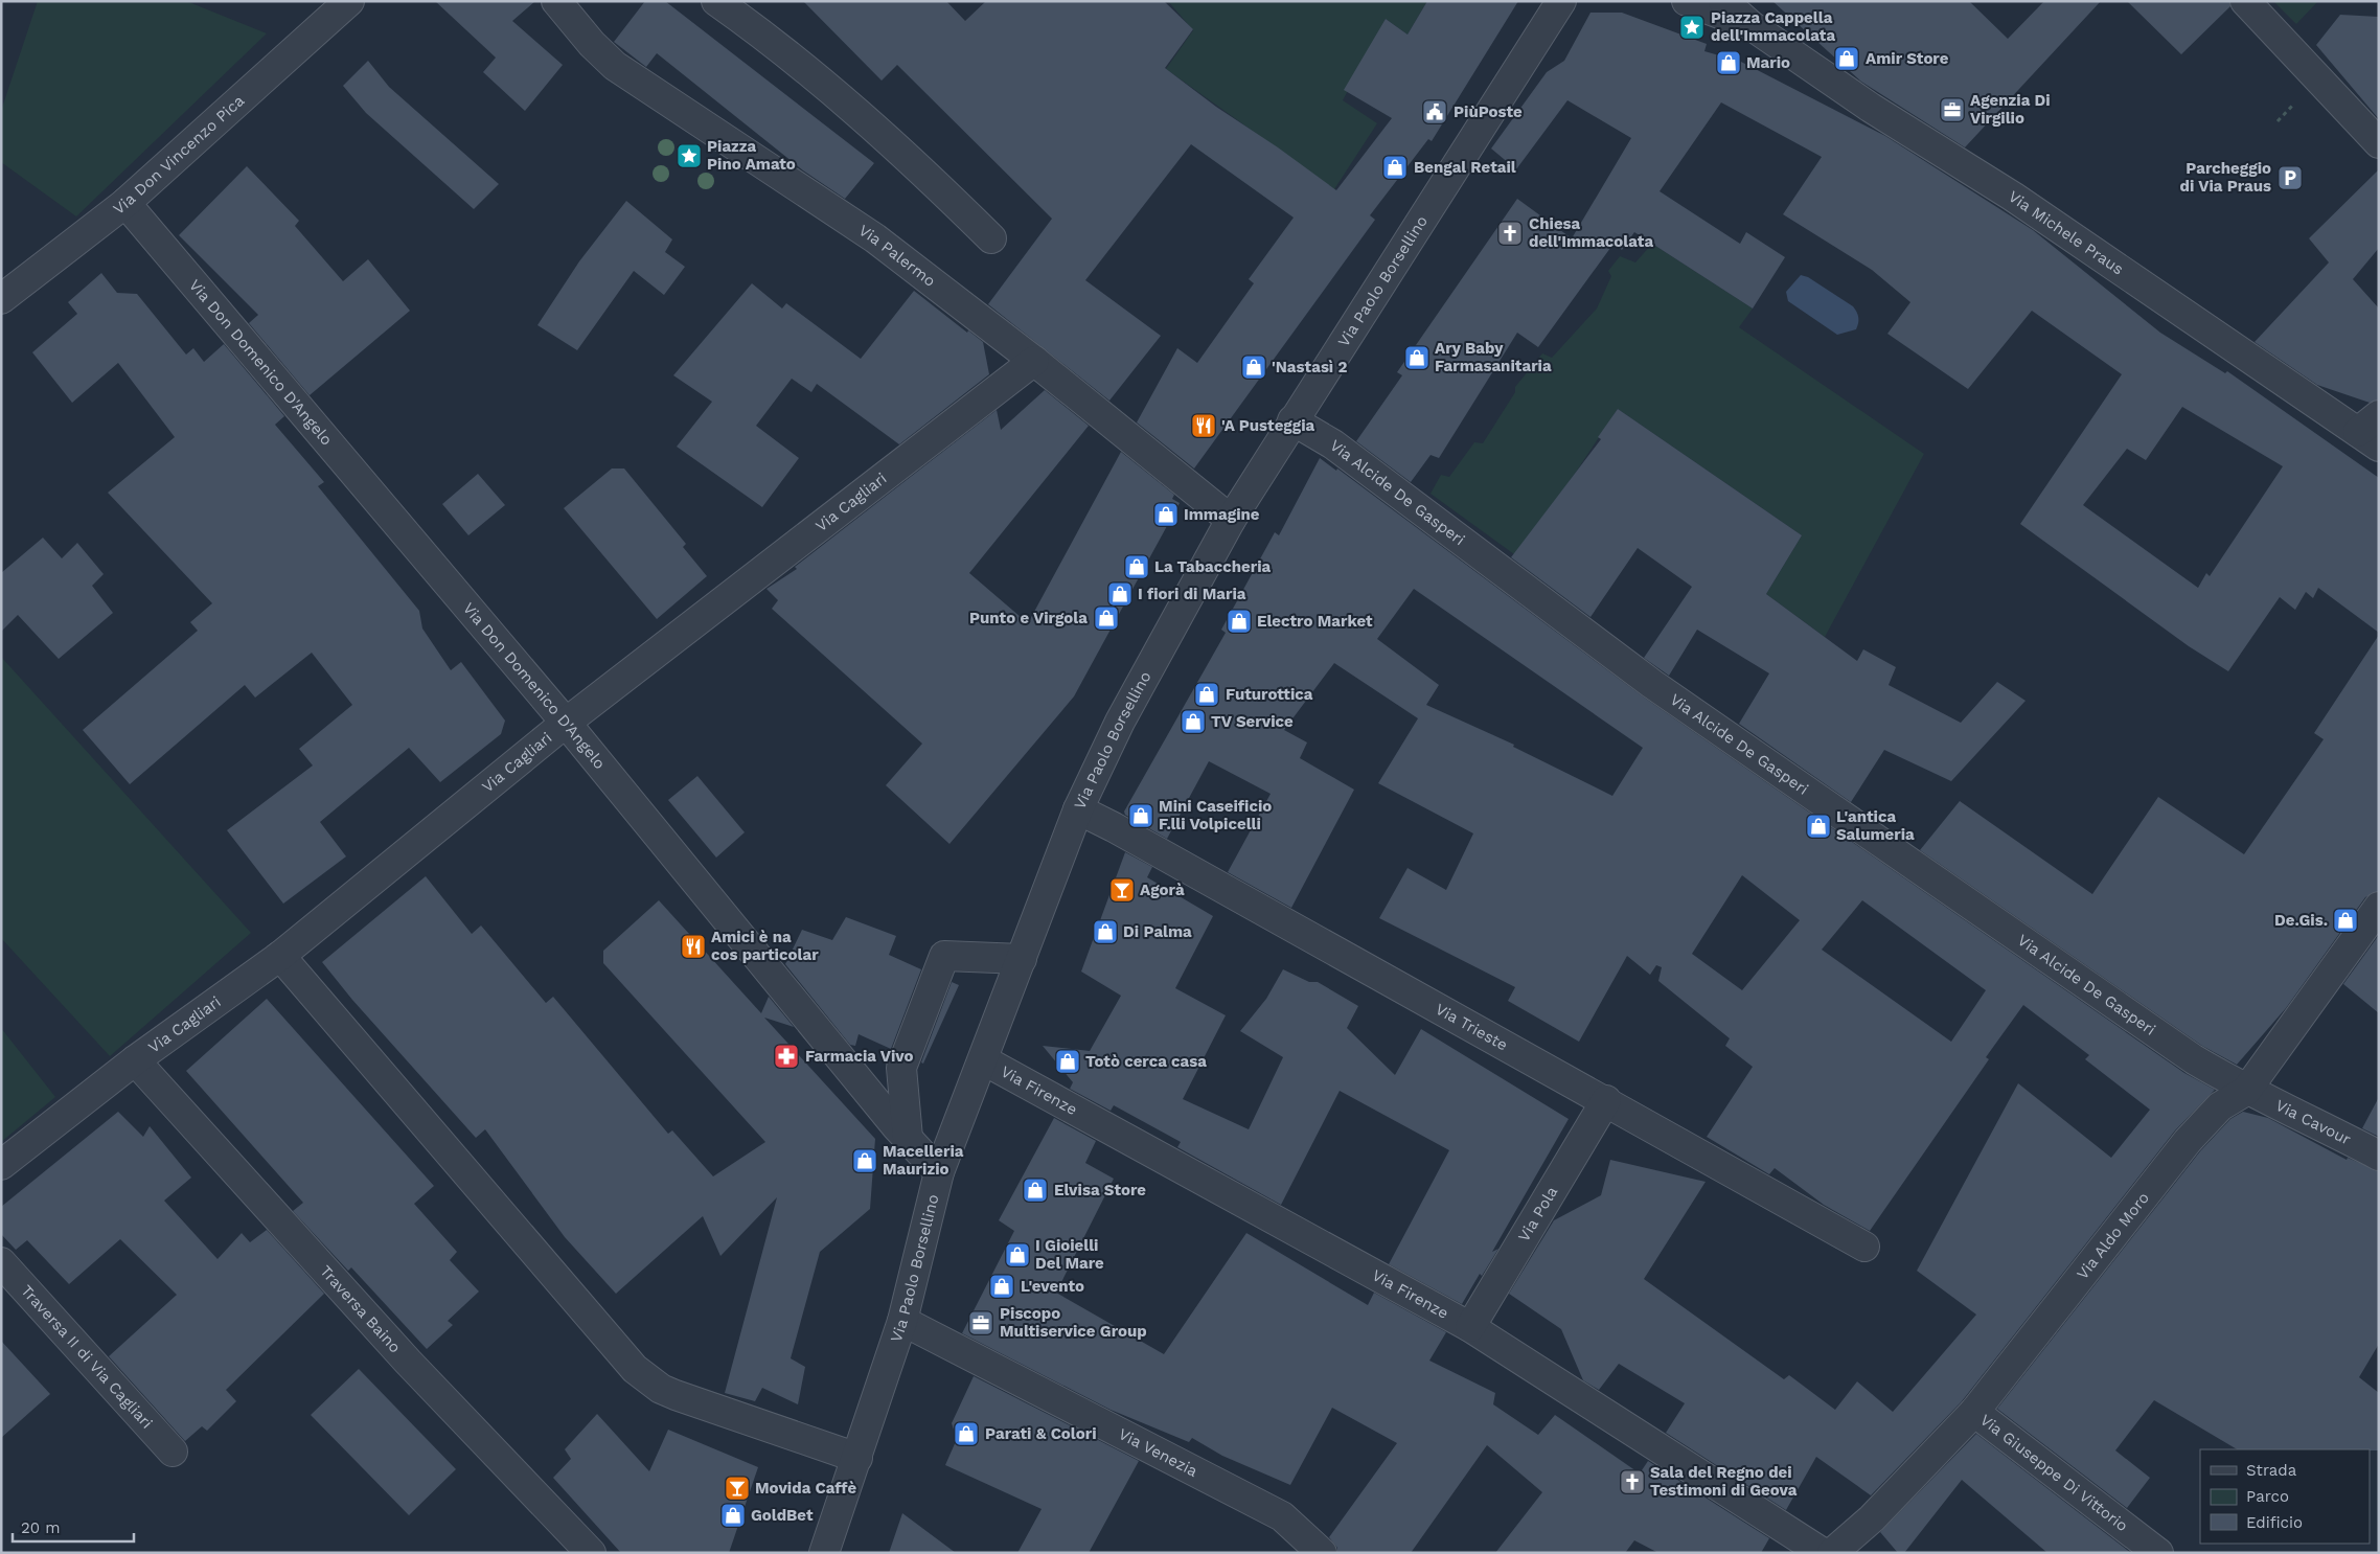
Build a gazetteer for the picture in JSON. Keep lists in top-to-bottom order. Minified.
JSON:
{"streets":{"street":["Via Don Vincenzo Pica","Via Michele Praus","Via Palermo","Via Paolo Borsellino","Via Don Domenico D'Angelo","Via Alcide De Gasperi","Via Cagliari","Via Trieste","Via Firenze","Via Cavour","Via Pola","Via Aldo Moro","Traversa Baino","Traversa II di Via Cagliari","Via Venezia","Via Giuseppe Di Vittorio"]},"crossings":[["Via Don Vincenzo Pica","Via Don Domenico D'Angelo"],["Via Palermo","Via Paolo Borsellino"],["Via Palermo","Via Cagliari"],["Via Paolo Borsellino","Via Don Domenico D'Angelo"],["Via Paolo Borsellino","Via Alcide De Gasperi"],["Via Paolo Borsellino","Via Trieste"],["Via Paolo Borsellino","Via Firenze"],["Via Paolo Borsellino","Via Venezia"],["Via Don Domenico D'Angelo","Via Cagliari"],["Via Alcide De Gasperi","Via Cavour"],["Via Alcide De Gasperi","Via Aldo Moro"],["Via Cagliari","Traversa Baino"],["Via Trieste","Via Pola"],["Via Firenze","Via Pola"],["Via Cavour","Via Aldo Moro"],["Via Aldo Moro","Via Giuseppe Di Vittorio"]],"places":{"place":["Piazza Cappella dell'Immacolata","Piazza Pino Amato"],"shop":["Amir Store","Mario","Bengal Retail","Ary Baby Farmasanitaria","'Nastasì 2","Immagine","La Tabaccheria","I fiori di Maria","Punto e Virgola","Electro Market","Futurottica","TV Service","Mini Caseificio F.lli Volpicelli","L'antica Salumeria","De.Gis.","Di Palma","Totò cerca casa","Macelleria Maurizio","Elvisa Store","I Gioielli Del Mare","L'evento","Parati & Colori","GoldBet"],"office":["Agenzia Di Virgilio","Piscopo Multiservice Group"],"public building":["PiùPoste"],"parking":["Parcheggio di Via Praus"],"church":["Chiesa dell'Immacolata","Sala del Regno dei Testimoni di Geova"],"restaurant":["'A Pusteggia","Amici è na cos particolar"],"bar":["Agorà","Movida Caffè"],"pharmacy":["Farmacia Vivo"]},"legend":["Strada","Parco","Edificio"],"scale_bar":"20 m"}
